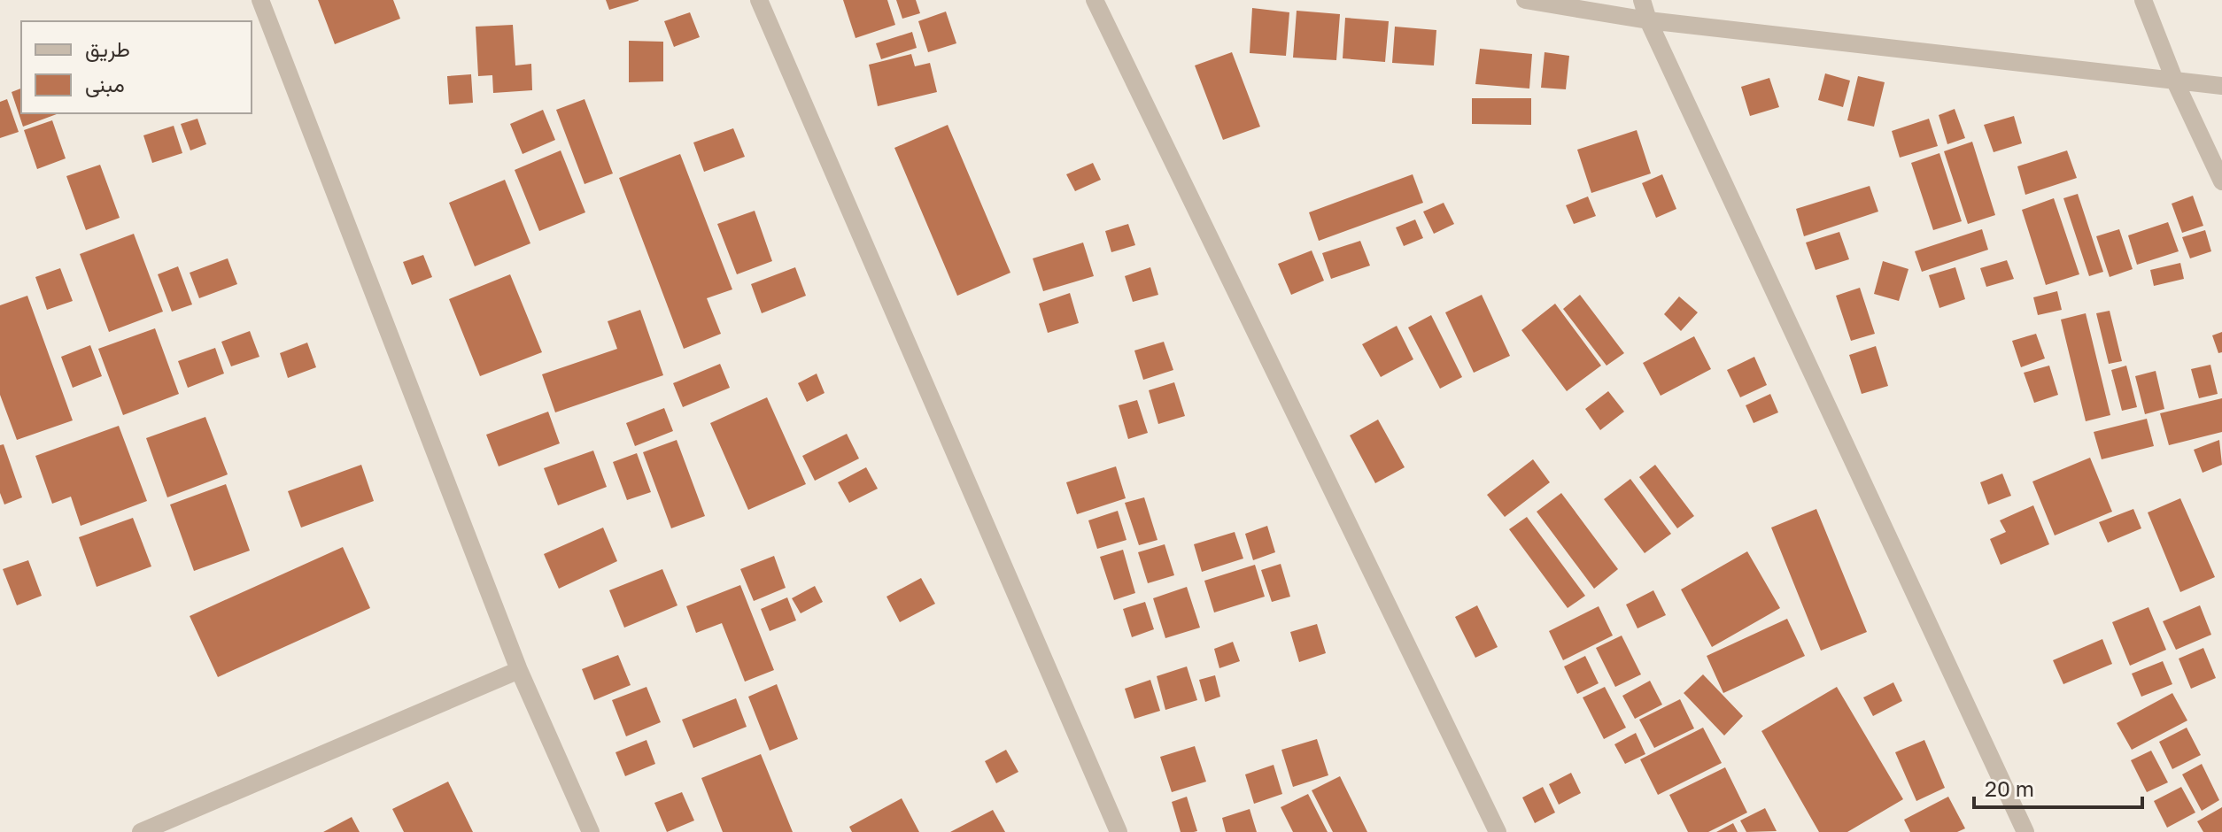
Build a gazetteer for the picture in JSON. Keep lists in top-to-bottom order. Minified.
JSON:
{"legend":["طريق","مبنى"],"scale_bar":"20 m"}
